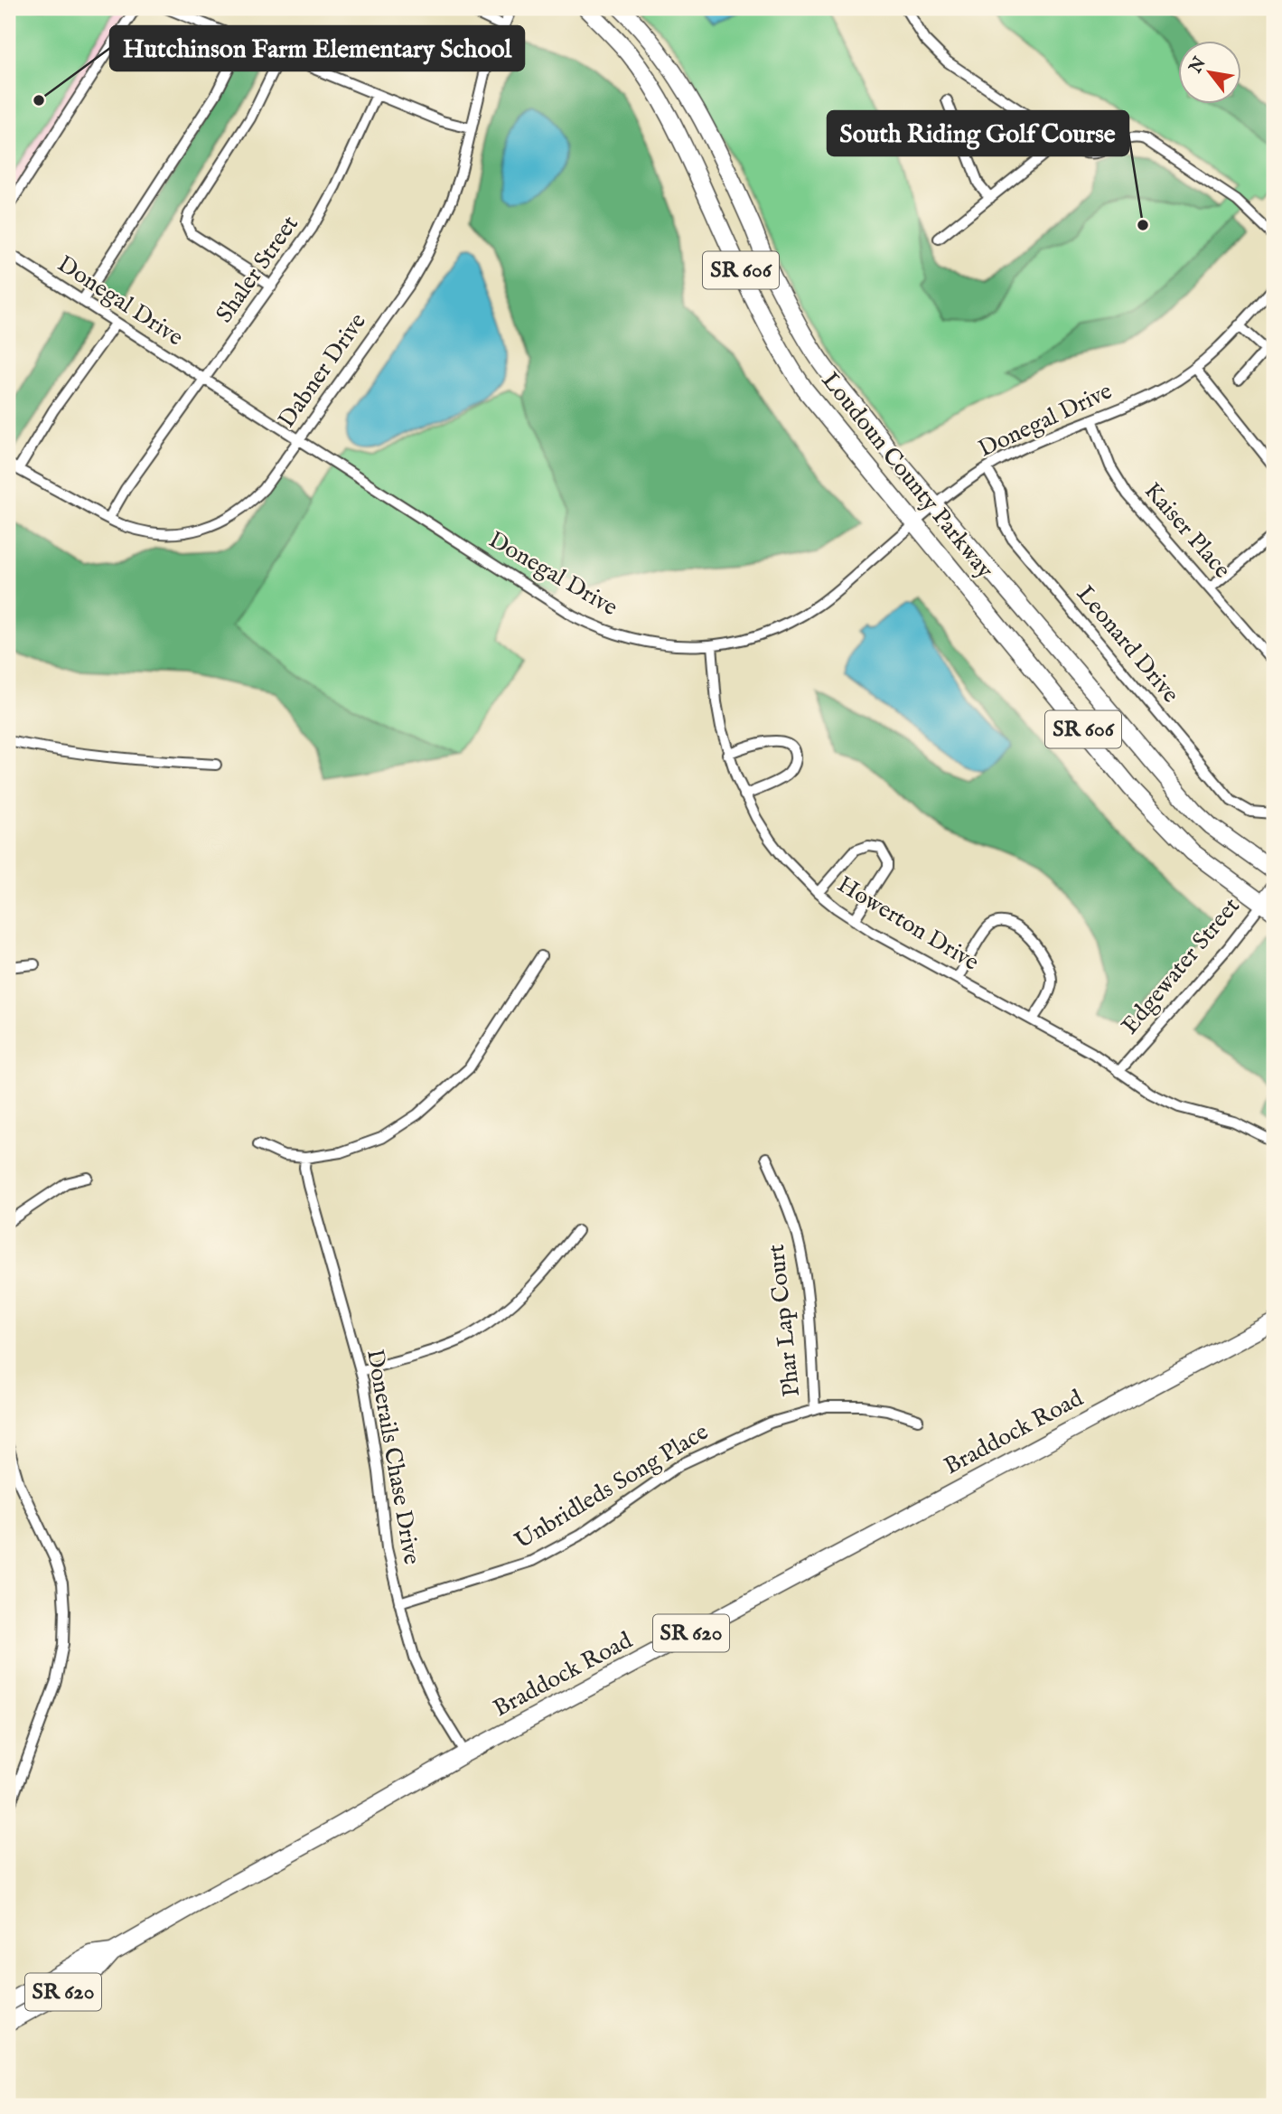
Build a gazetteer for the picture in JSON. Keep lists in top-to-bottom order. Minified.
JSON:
{"streets":{"main road":["SR 606","Loudoun County Parkway","Braddock Road","SR 620"],"street":["Shaler Street","Donegal Drive","Dabner Drive","Kaiser Place","Leonard Drive","Howerton Drive","Edgewater Street","Phar Lap Court","Donerails Chase Drive","Unbridleds Song Place"]},"crossings":[["Shaler Street","Donegal Drive"],["Shaler Street","Dabner Drive"],["Donegal Drive","Dabner Drive"],["Donegal Drive","Loudoun County Parkway"],["Donegal Drive","Kaiser Place"],["Donegal Drive","Leonard Drive"],["Donegal Drive","Howerton Drive"],["Loudoun County Parkway","Edgewater Street"],["Howerton Drive","Edgewater Street"],["Phar Lap Court","Unbridleds Song Place"],["Braddock Road","Donerails Chase Drive"],["Donerails Chase Drive","Unbridleds Song Place"]],"places":["Hutchinson Farm Elementary School","South Riding Golf Course"],"north":"top left"}
